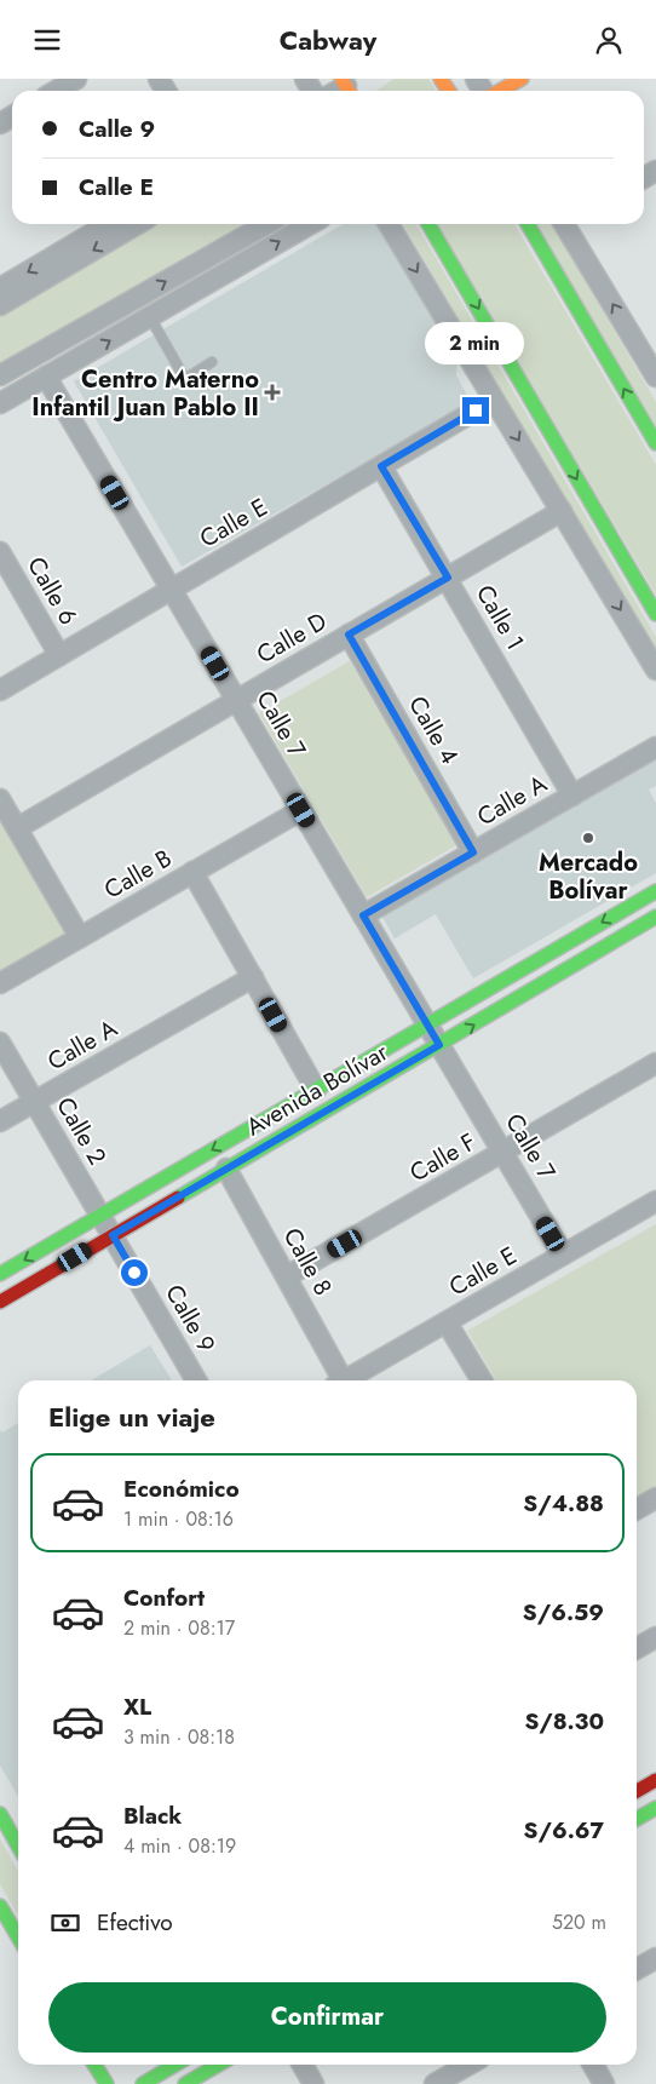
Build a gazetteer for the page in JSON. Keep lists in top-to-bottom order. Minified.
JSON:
{"streets":{"street":["Calle E","Calle 6","Calle 1","Calle D","Calle 7","Calle 4","Calle A","Calle B","Avenida Bolívar","Calle 2","Calle F","Calle 8","Calle 9"]},"crossings":[["Calle E","Calle 6"],["Calle E","Calle 1"],["Calle E","Calle 7"],["Calle 1","Calle D"],["Calle 1","Calle A"],["Calle D","Calle 7"],["Calle D","Calle 4"],["Calle 7","Calle A"],["Calle 7","Calle B"],["Calle 7","Avenida Bolívar"],["Calle 7","Calle F"],["Calle 4","Calle A"],["Calle A","Calle 2"],["Avenida Bolívar","Calle 2"],["Avenida Bolívar","Calle 8"],["Avenida Bolívar","Calle 9"],["Calle 2","Calle 9"],["Calle F","Calle 8"]],"places":{"health":["Centro Materno Infantil Juan Pablo II"],"other":["Mercado Bolívar"]},"page":{"header":"Cabway","banner":["Calle 9","Calle E"],"bubble":"2 min","heading":"Elige un viaje","list":[{"name":"Económico","note":"1 min · 08:16","value":"S/4.88"},{"name":"Confort","note":"2 min · 08:17","value":"S/6.59"},{"name":"XL","note":"3 min · 08:18","value":"S/8.30"},{"name":"Black","note":"4 min · 08:19","value":"S/6.67"}],"pay":["Efectivo","520 m"],"buttons":"Confirmar"}}
